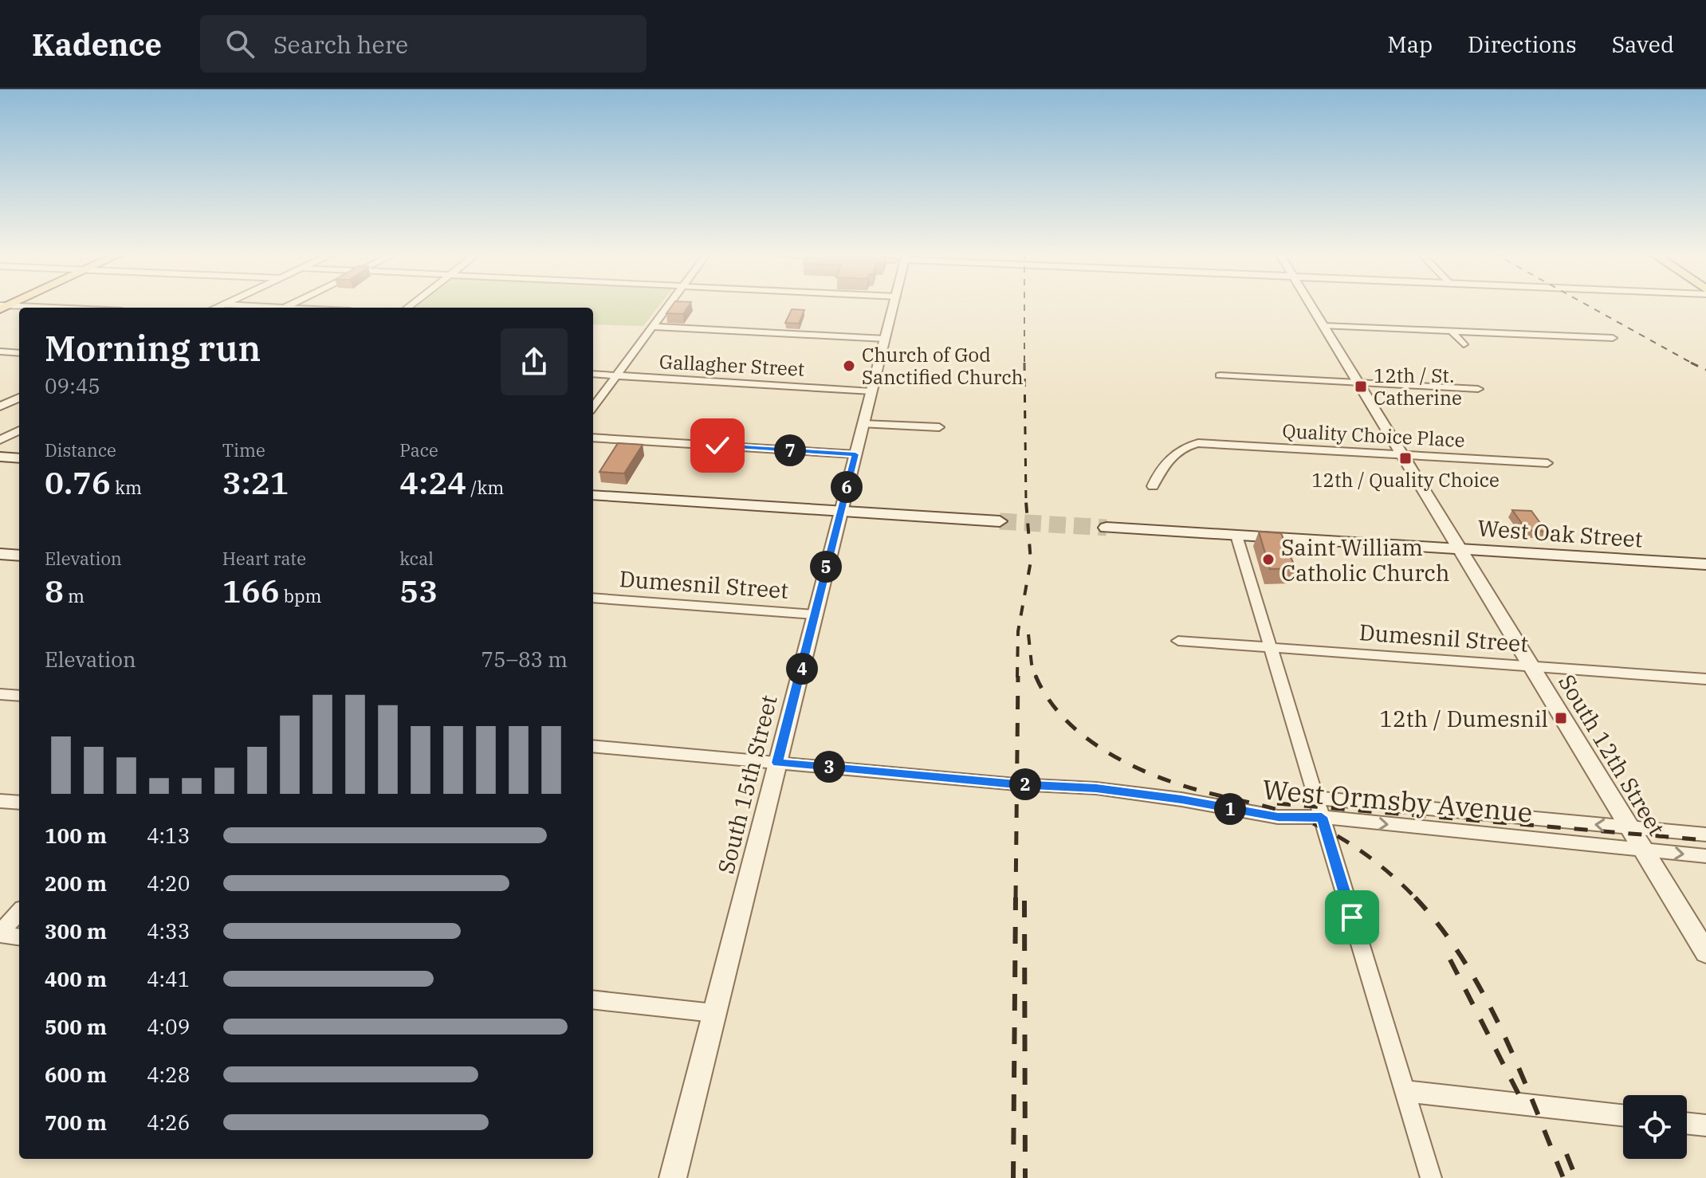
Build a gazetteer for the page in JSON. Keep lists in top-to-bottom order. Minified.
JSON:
{"streets":{"main road":["West Oak Street"],"street":["Gallagher Street","Quality Choice Place","Dumesnil Street","South 12th Street","South 15th Street","West Ormsby Avenue"]},"crossings":[["Gallagher Street","South 15th Street"],["Quality Choice Place","South 12th Street"],["West Oak Street","South 12th Street"],["Dumesnil Street","South 12th Street"],["Dumesnil Street","South 15th Street"],["South 12th Street","West Ormsby Avenue"],["South 15th Street","West Ormsby Avenue"]],"places":{"other":["Church of God Sanctified Church","Saint William Catholic Church"],"transit":["12th / St. Catherine","12th / Quality Choice","12th / Dumesnil"]},"page":{"header":"Kadence","search":"Search here","nav":["Map","Directions","Saved"],"heading":["Morning run","09:45"],"stats":[["Distance","0.76 km"],["Time","3:21"],["Pace","4:24 /km"],["Elevation","8 m"],["Heart rate","166 bpm"],["kcal","53"]],"pins":["7","6","5","4","3","2","1"],"chart":["Elevation","75–83 m"],"list":[{"name":"100 m","note":"4:13"},{"name":"200 m","note":"4:20"},{"name":"300 m","note":"4:33"},{"name":"400 m","note":"4:41"},{"name":"500 m","note":"4:09"},{"name":"600 m","note":"4:28"},{"name":"700 m","note":"4:26"}]}}
